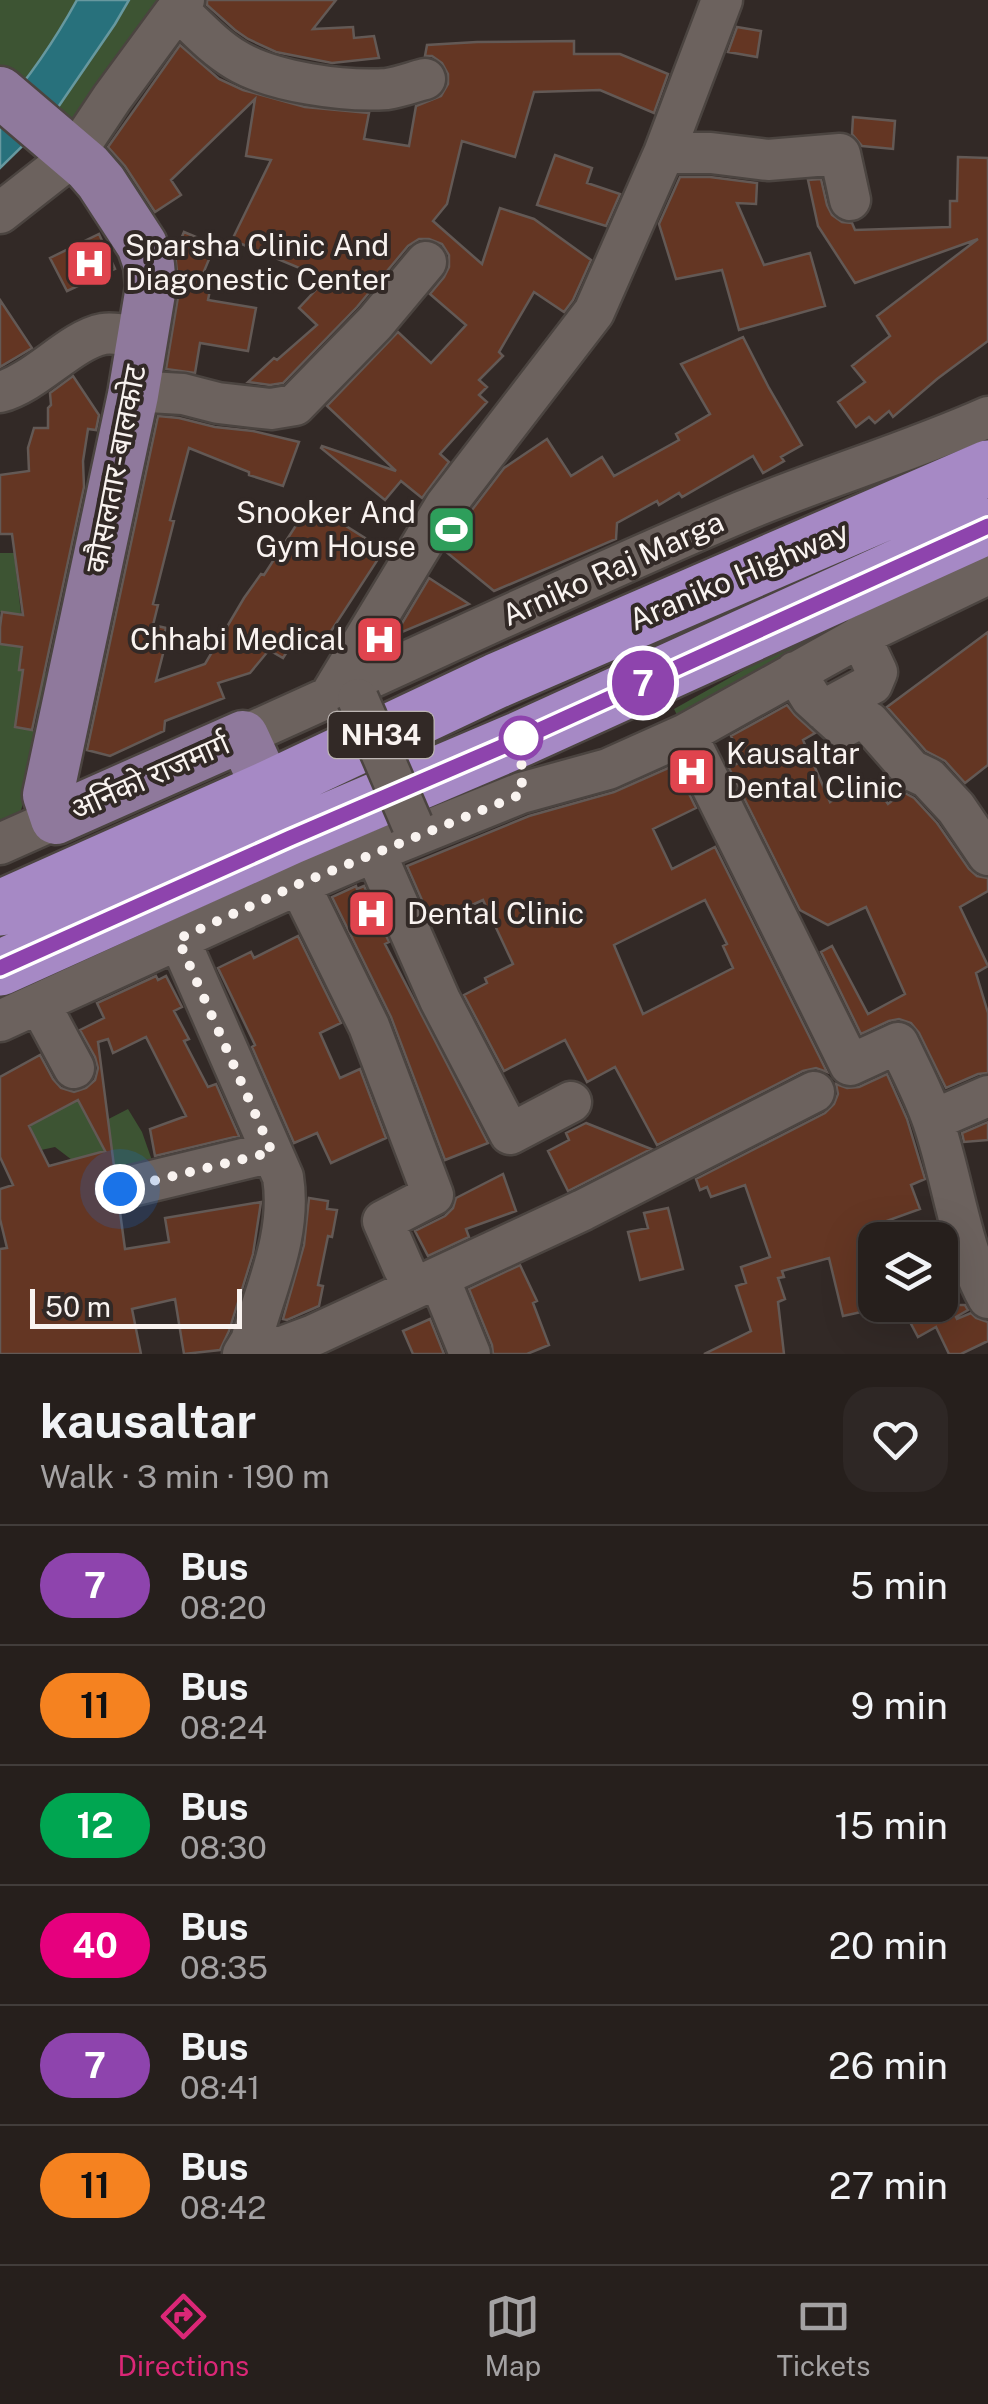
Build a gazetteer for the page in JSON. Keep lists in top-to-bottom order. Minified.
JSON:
{"streets":{"highway":["Araniko Highway","NH34"],"main road":["कौसलतार-बालकोट","अर्निको राजमार्ग"],"street":["Arniko Raj Marga"]},"crossings":[["कौसलतार-बालकोट","अर्निको राजमार्ग"],["Arniko Raj Marga","Araniko Highway"],["Arniko Raj Marga","अर्निको राजमार्ग"]],"places":{"hospital":["Sparsha Clinic And Diagonestic Center","Chhabi Medical","Kausaltar Dental Clinic","Dental Clinic"],"sports":["Snooker And Gym House"]},"lines":["bus line 7"],"scale_bar":"50 m","page":{"on_map":"7","scale":"50 m","heading":["kausaltar","Walk · 3 min · 190 m"],"list":[{"mark":"7","name":"Bus","note":"08:20","value":"5 min"},{"mark":"11","name":"Bus","note":"08:24","value":"9 min"},{"mark":"12","name":"Bus","note":"08:30","value":"15 min"},{"mark":"40","name":"Bus","note":"08:35","value":"20 min"},{"mark":"7","name":"Bus","note":"08:41","value":"26 min"},{"mark":"11","name":"Bus","note":"08:42","value":"27 min"}],"tabs":["Directions","Map","Tickets"]}}
